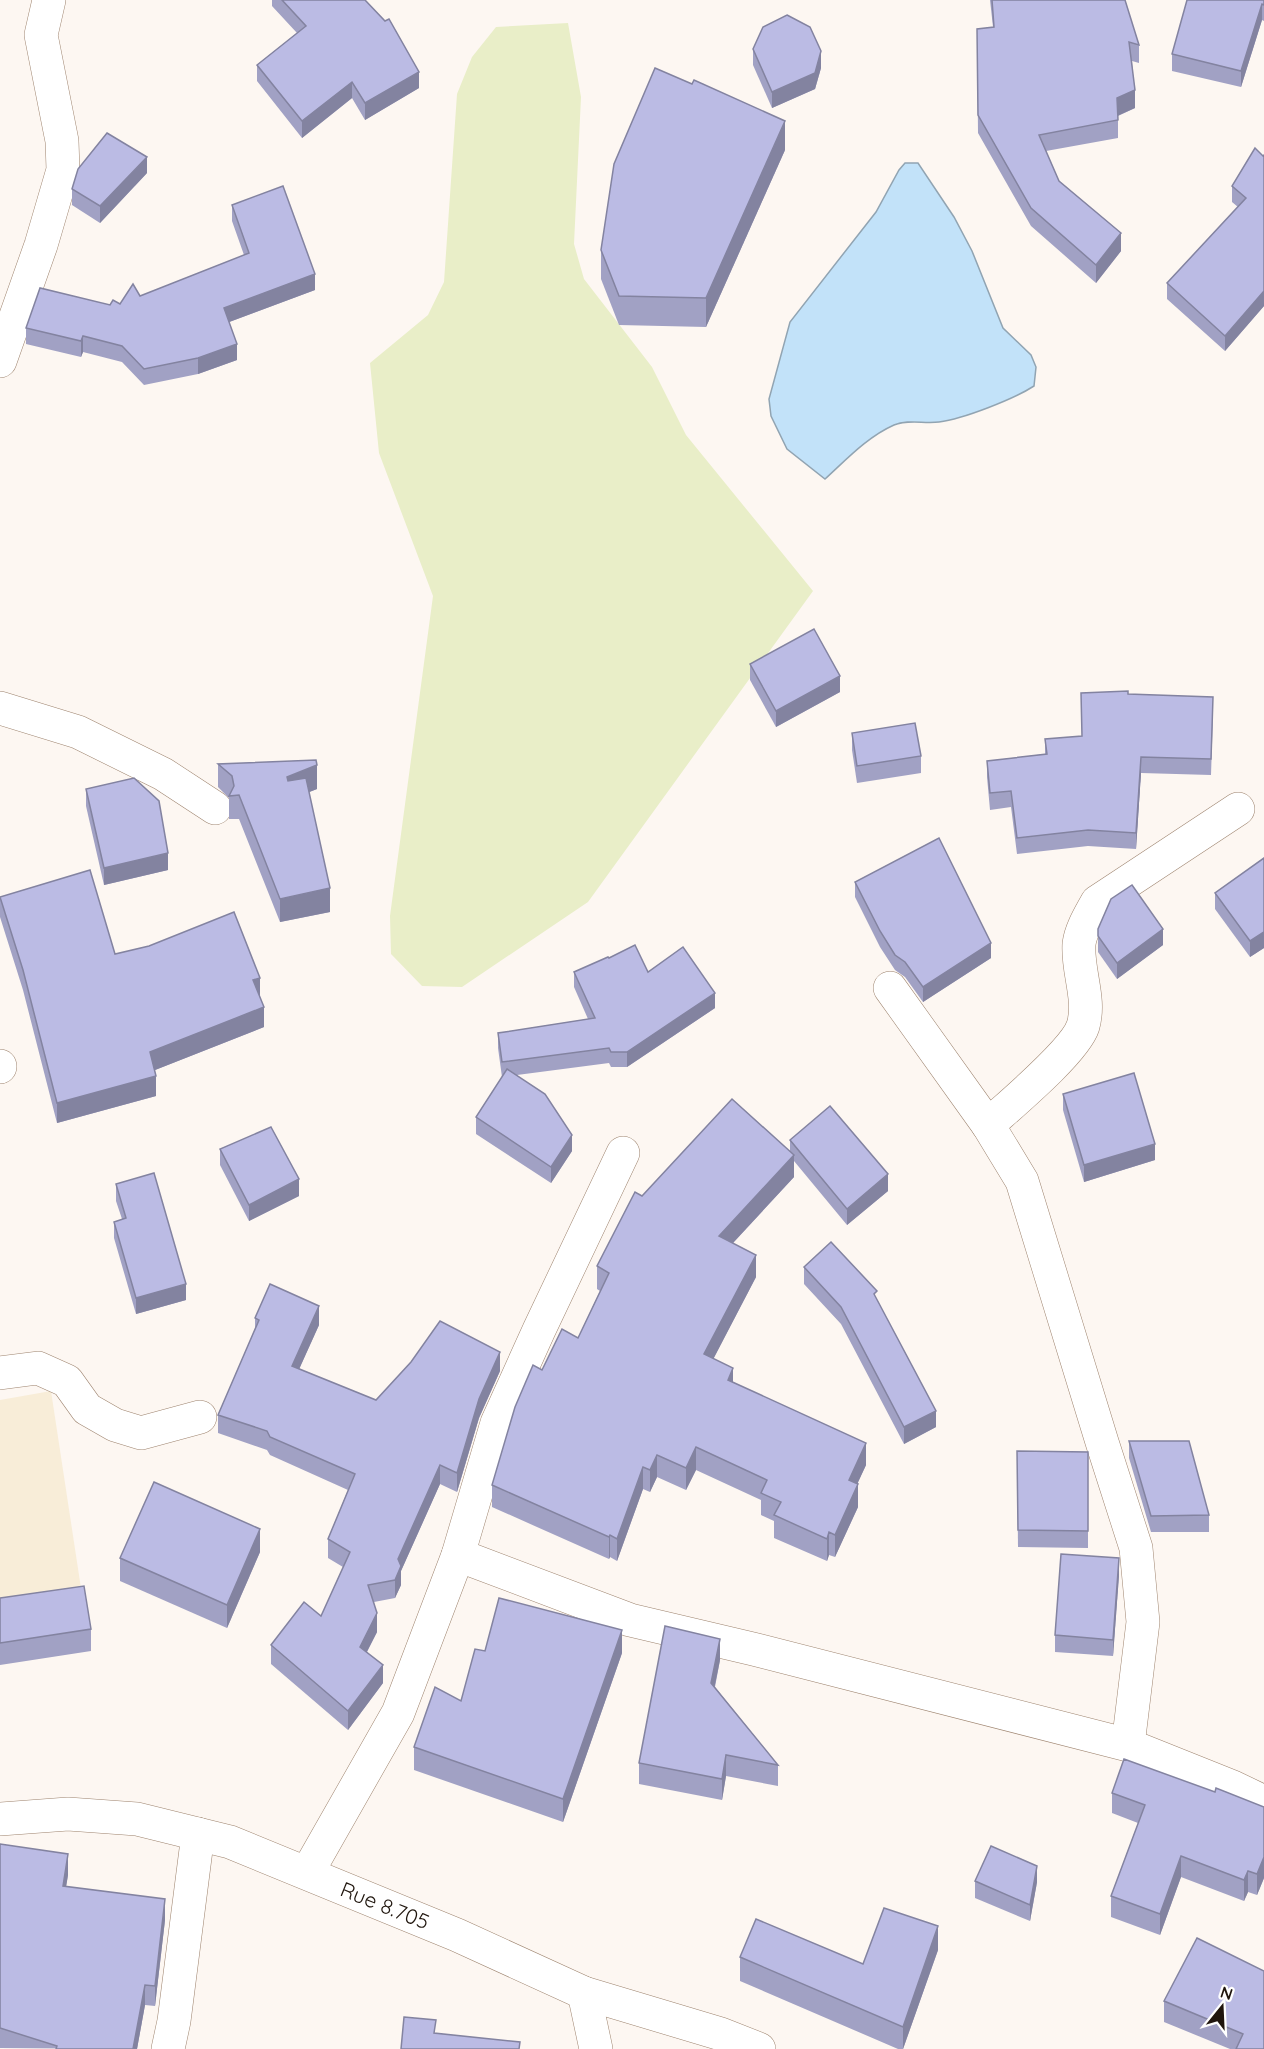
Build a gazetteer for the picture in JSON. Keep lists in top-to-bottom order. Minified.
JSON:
{"streets":{"street":["Rue 8.705"]},"north":"top"}
